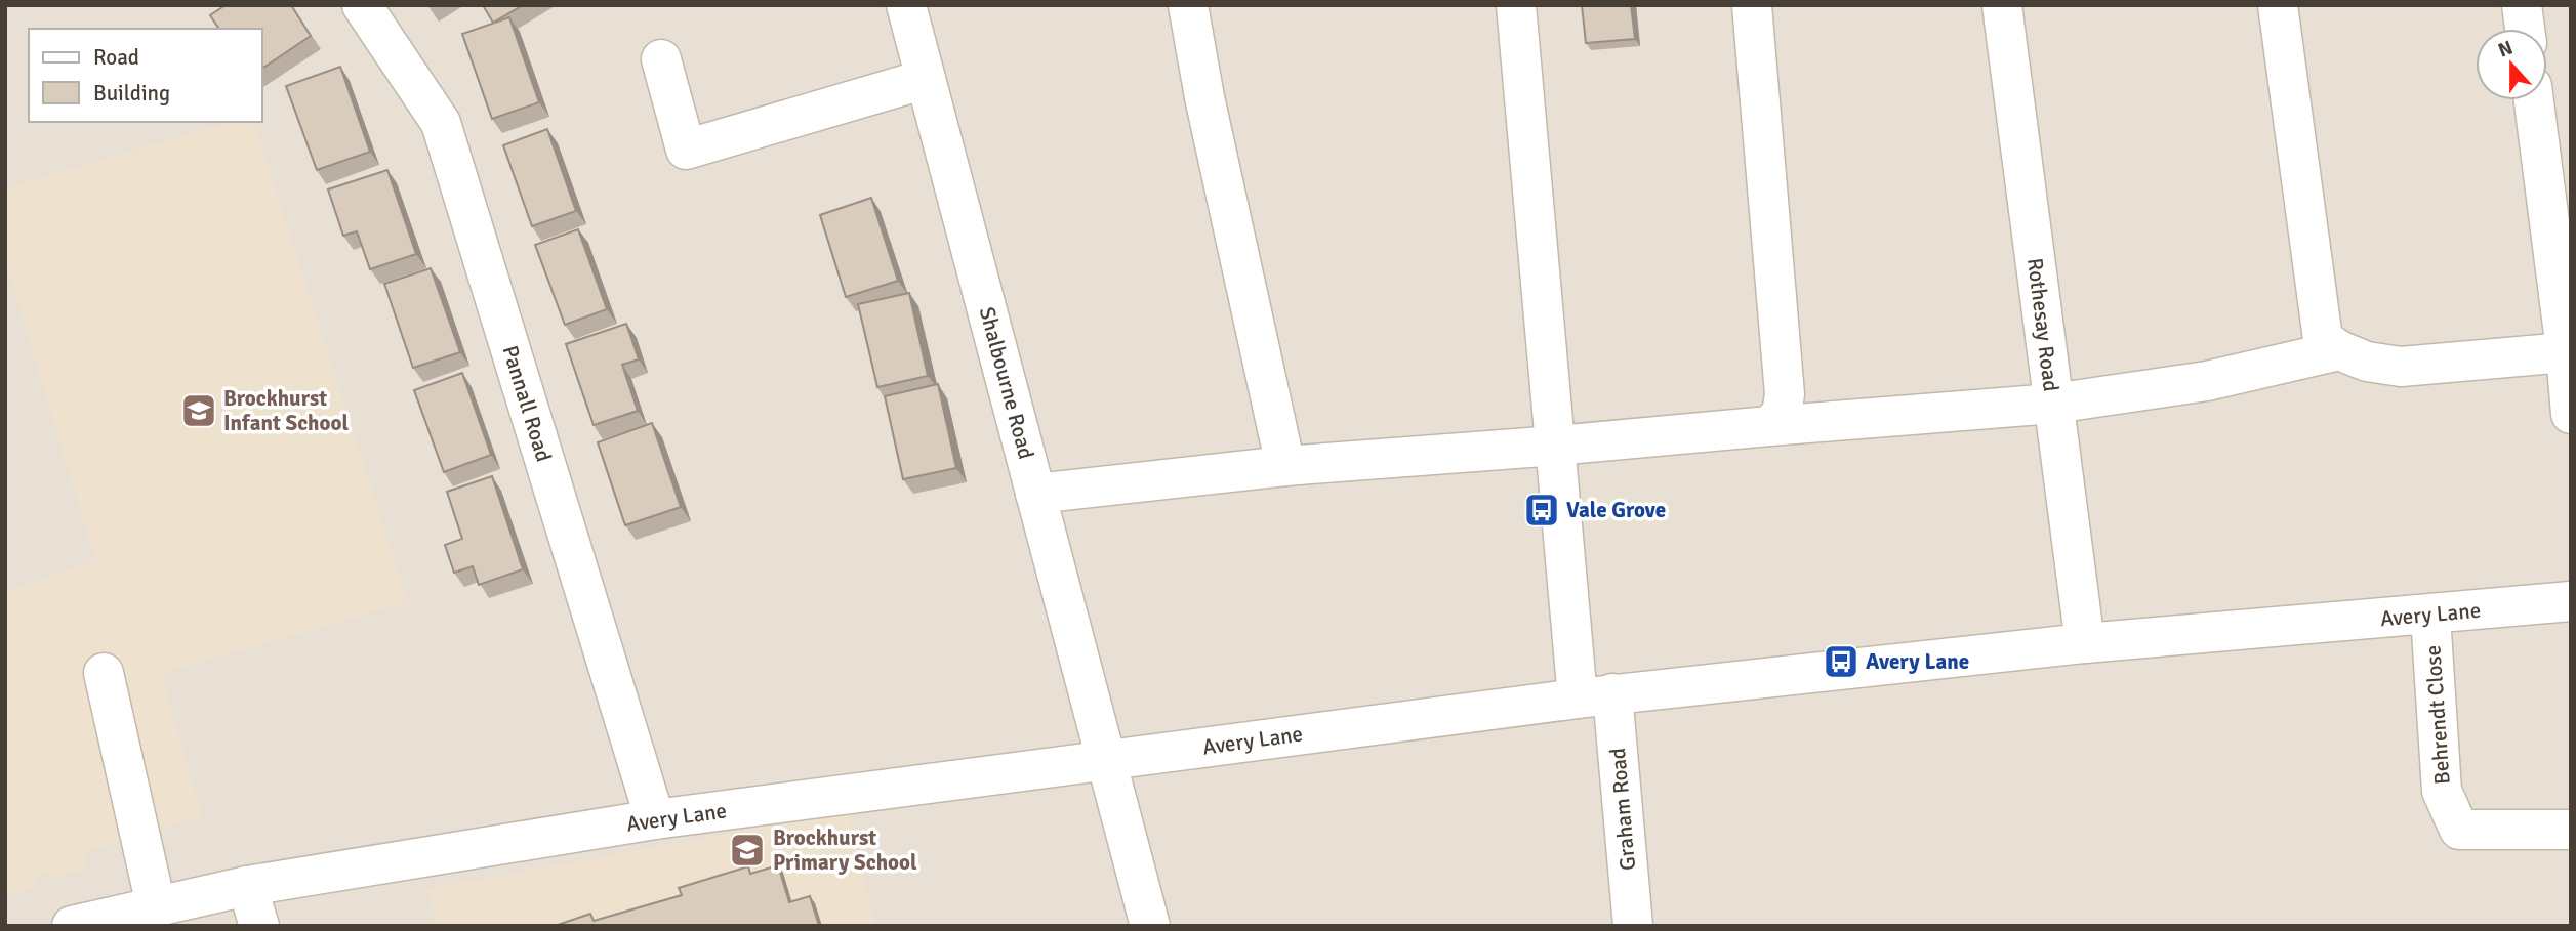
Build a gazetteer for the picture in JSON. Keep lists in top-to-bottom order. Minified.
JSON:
{"streets":{"street":["Rothesay Road","Shalbourne Road","Pannall Road","Avery Lane","Behrendt Close","Graham Road"]},"crossings":[["Rothesay Road","Avery Lane"],["Shalbourne Road","Avery Lane"],["Pannall Road","Avery Lane"],["Avery Lane","Behrendt Close"],["Avery Lane","Graham Road"]],"places":{"school or university":["Brockhurst Infant School","Brockhurst Primary School"],"bus stop":["Vale Grove","Avery Lane"]},"legend":["Road","Building"],"north":"top"}
